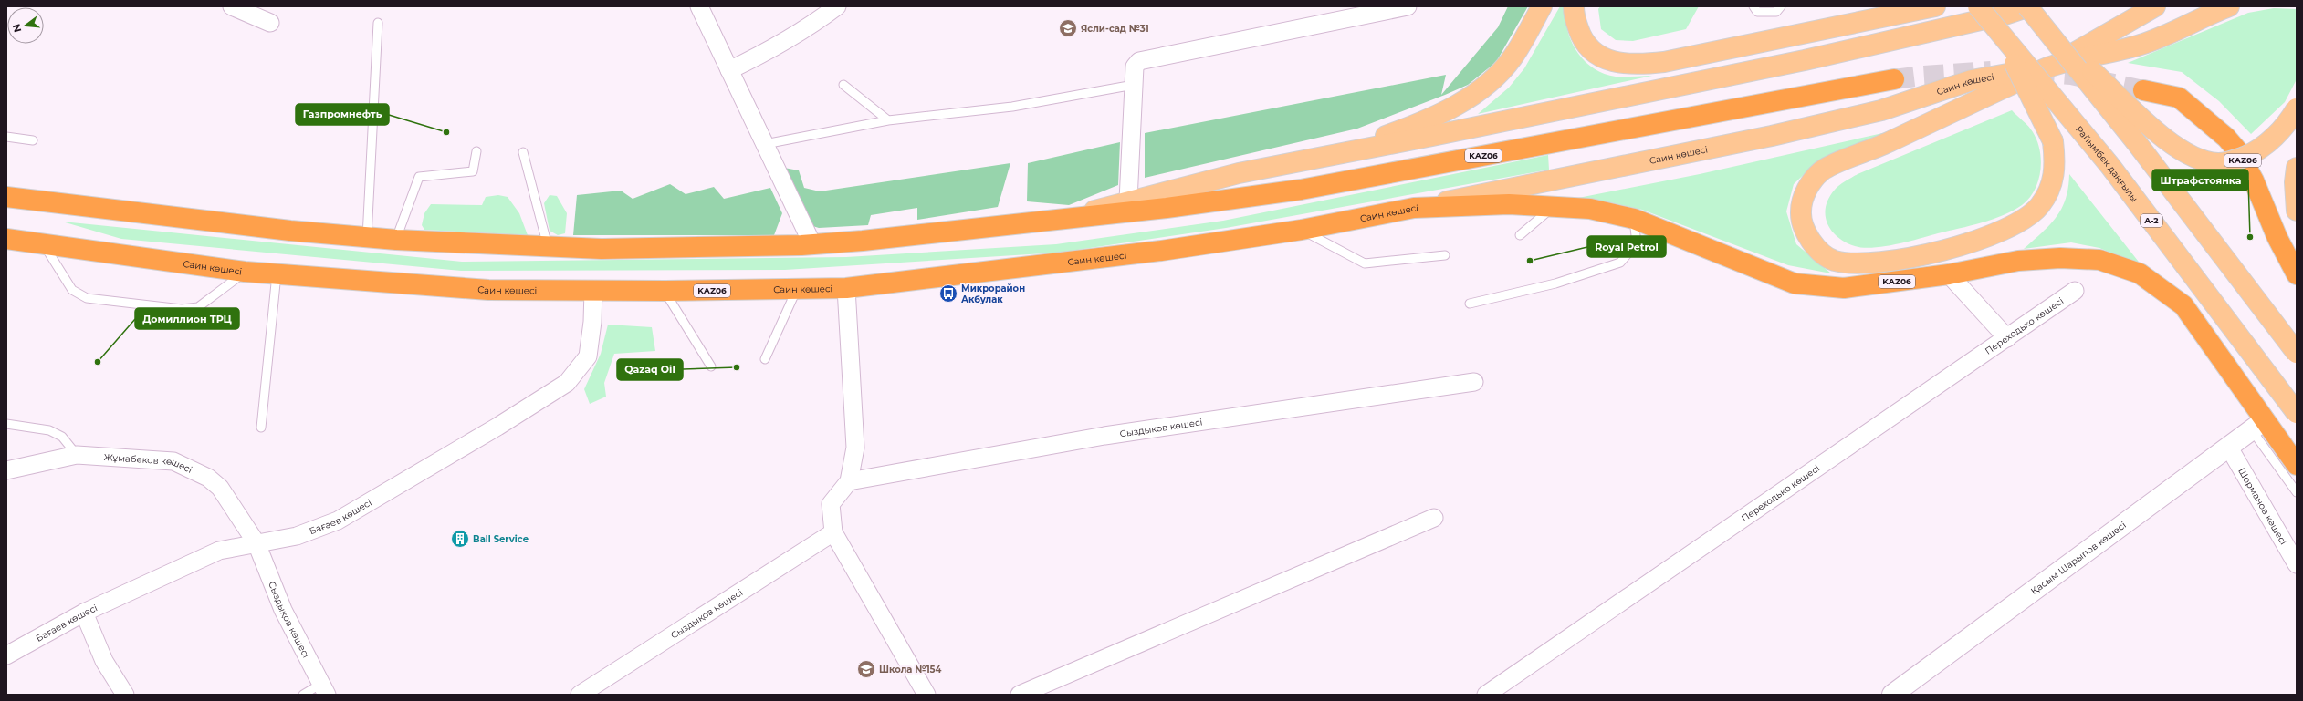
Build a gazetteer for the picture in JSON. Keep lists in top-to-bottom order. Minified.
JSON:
{"streets":{"highway":["Саин көшесі","KАZ06"],"main road":["Райымбек даңғылы","A-2"],"street":["Переходько көшесі","Сыздықов көшесі","Жұмабеков көшесі","Шорманов көшесі","Бағаев көшесі","Қасым Шарыпов көшесі"]},"crossings":[["Саин көшесі","KАZ06"],["Саин көшесі","Бағаев көшесі"],["KАZ06","Қасым Шарыпов көшесі"],["Сыздықов көшесі","Жұмабеков көшесі"],["Сыздықов көшесі","Бағаев көшесі"],["Жұмабеков көшесі","Бағаев көшесі"],["Шорманов көшесі","Қасым Шарыпов көшесі"]],"places":{"school or university":["Ясли-сад №31","Школа №154"],"other":["Газпромнефть","Штрафстоянка","Royal Petrol","Домиллион ТРЦ","Qazaq Oil"],"bus stop":["Микрорайон Акбулак"],"building":["Ball Service"]},"north":"left"}
